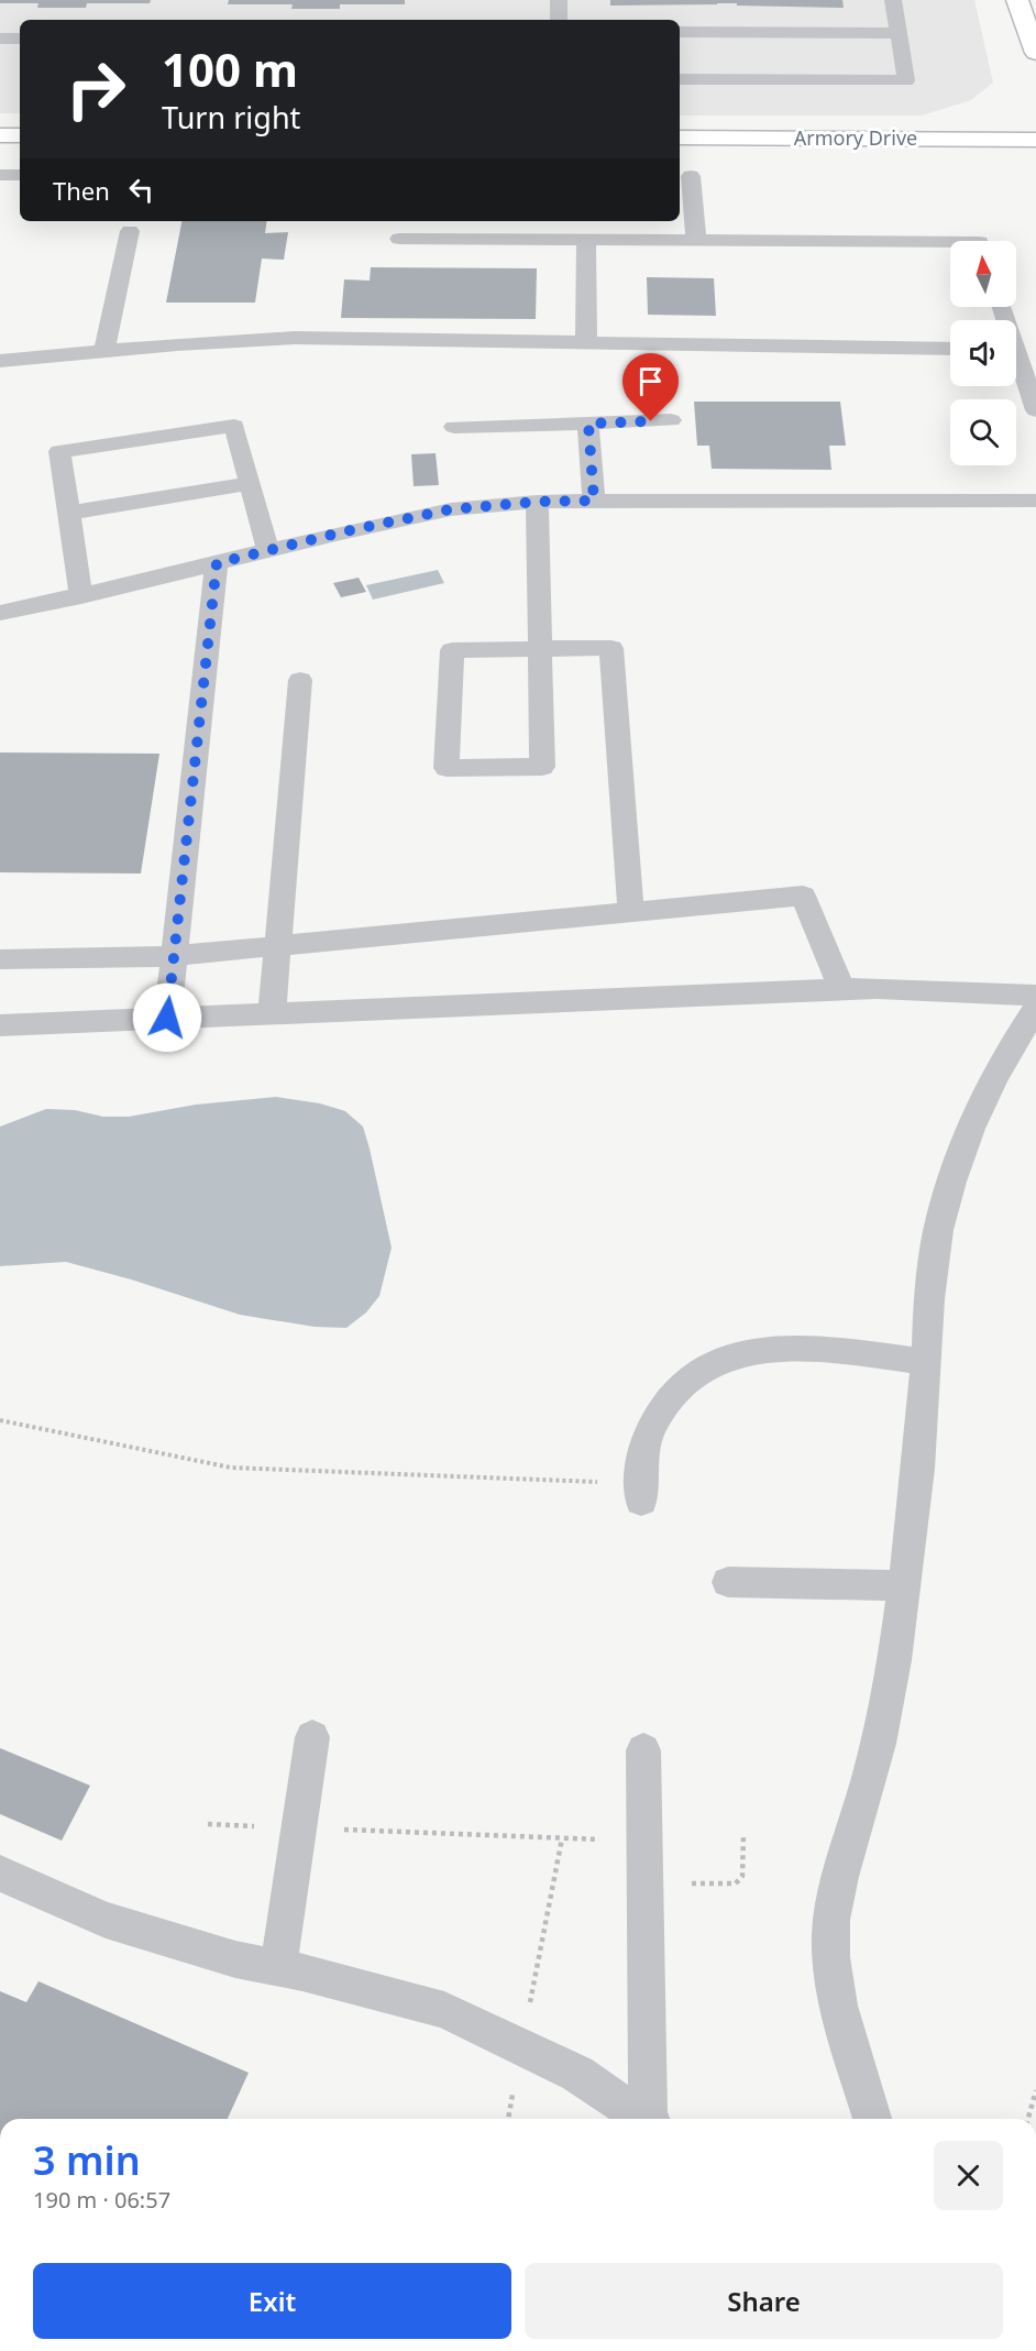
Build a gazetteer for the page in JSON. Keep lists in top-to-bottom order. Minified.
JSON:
{"streets":{"street":["Armory Drive"]},"north":"top","page":{"turn":["100 m","Turn right"],"then":"Then","heading":["3 min","190 m · 06:57"],"buttons":["Exit","Share"]}}
